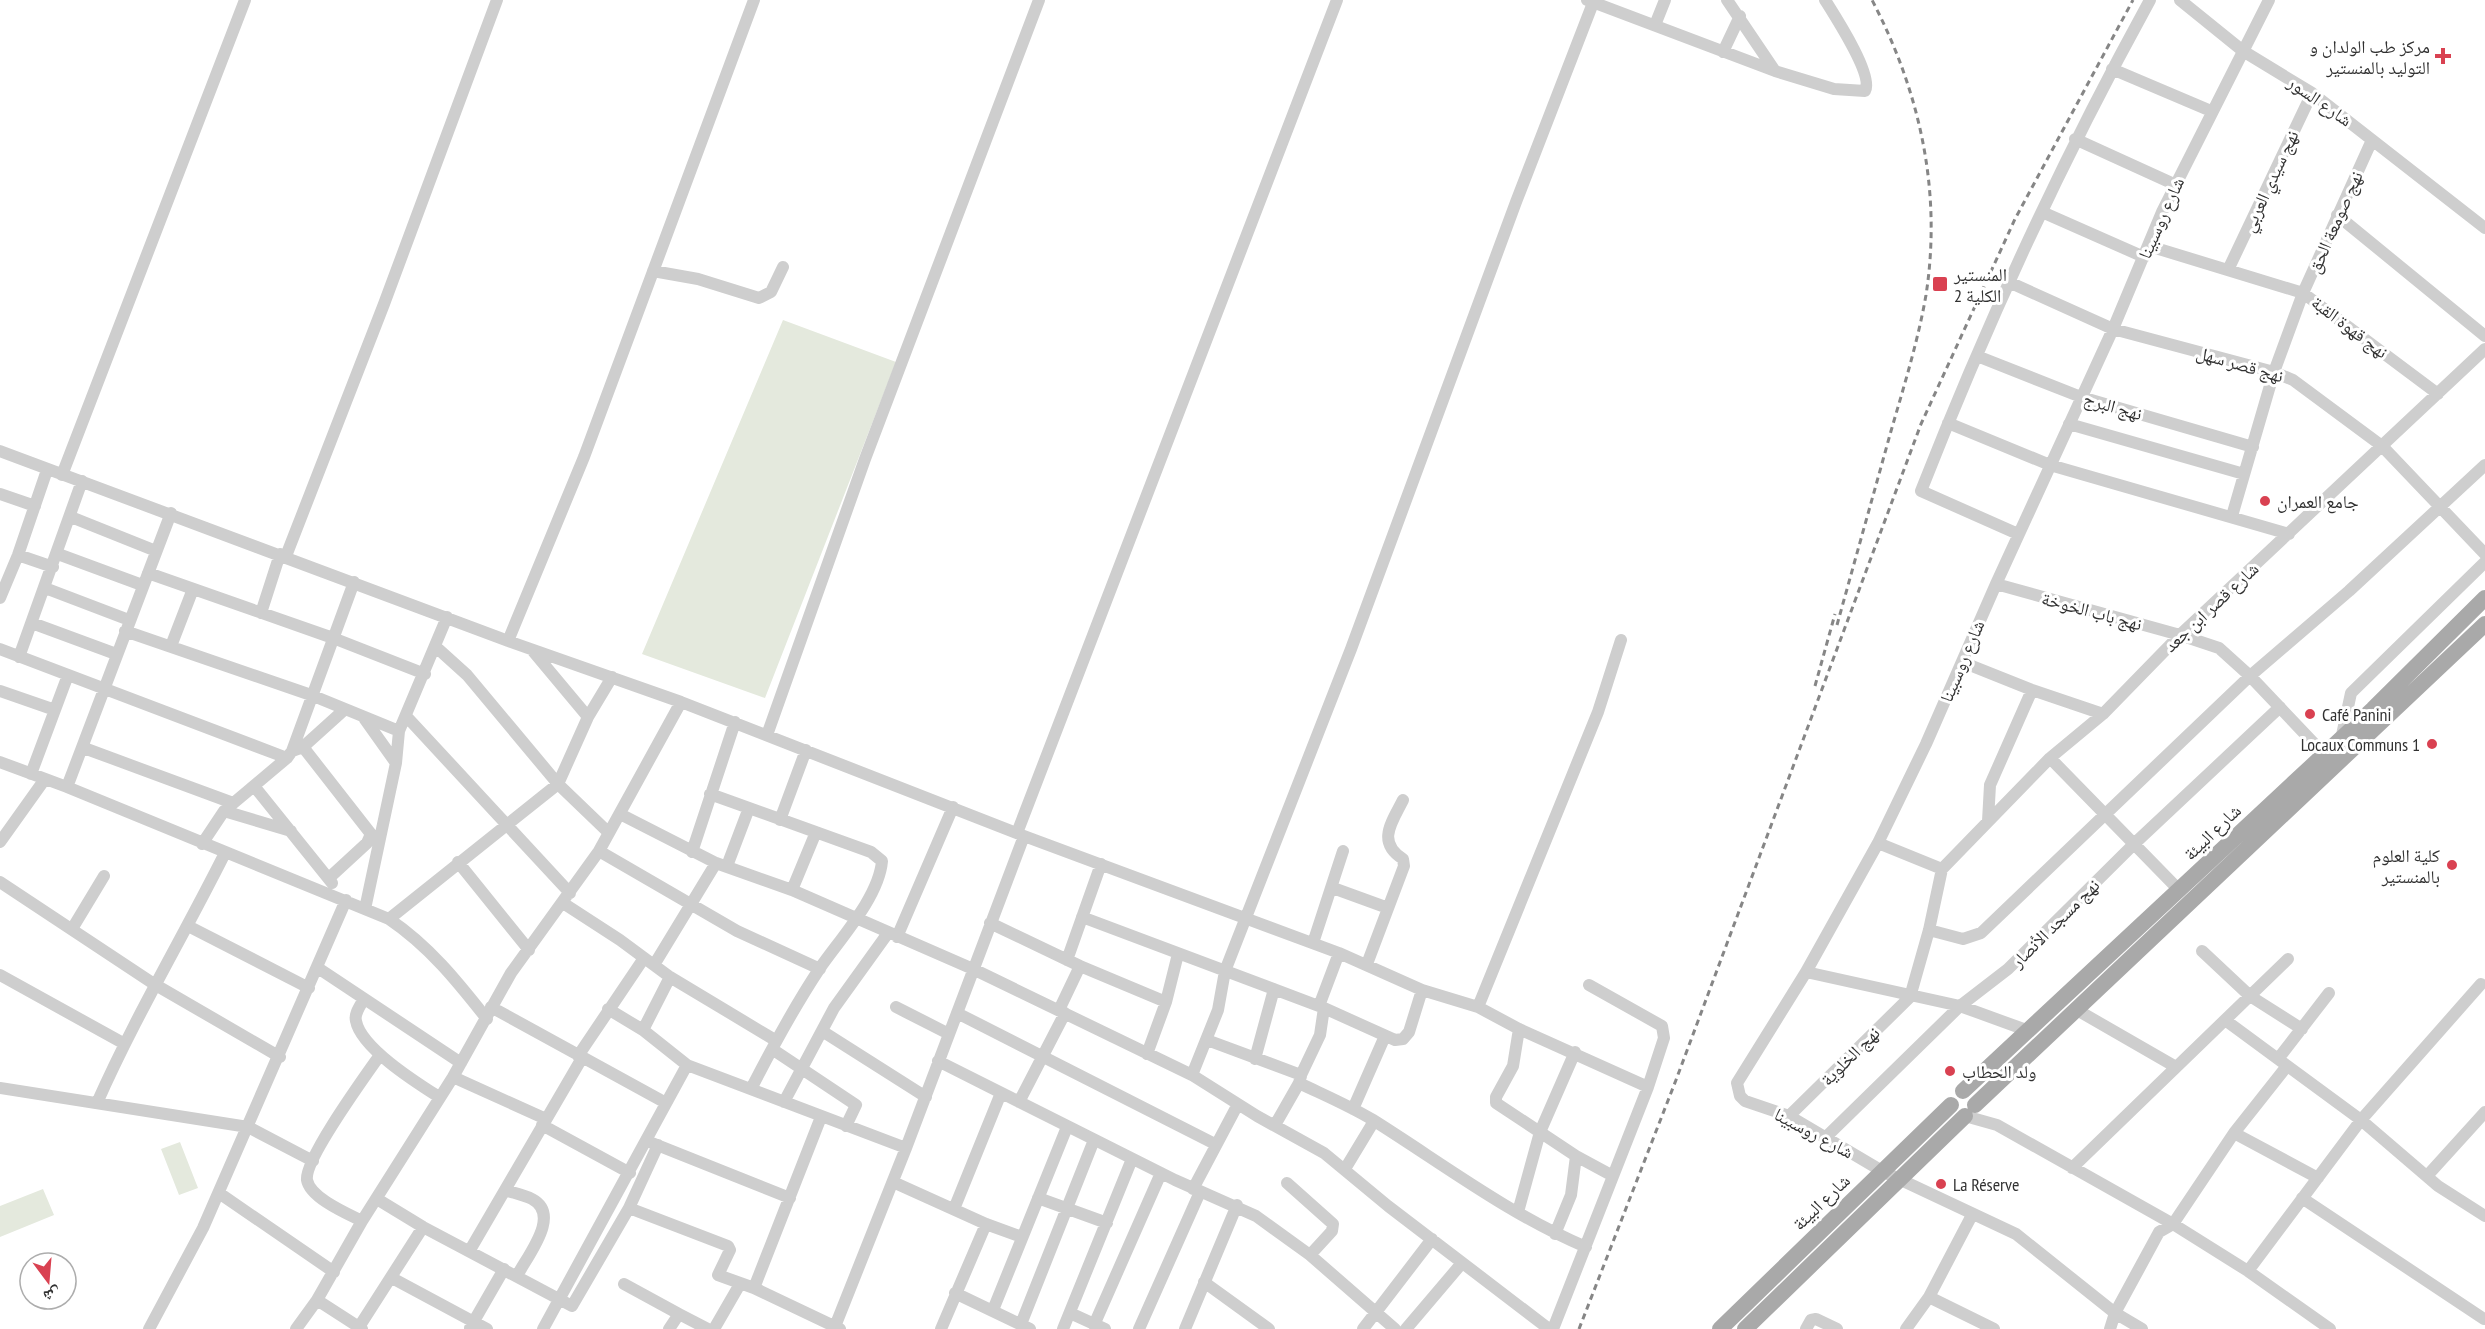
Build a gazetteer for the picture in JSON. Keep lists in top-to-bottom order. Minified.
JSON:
{"streets":{"main road":["شارع البيئة"],"street":["شارع السور","نهج سيدي العربي","شارع روسبينا","نهج صومعة الحق","نهج قهوة القبة","نهج قصر سهل","نهج البرج","شارع قصر ابن جعد","نهج باب الخوخة","نهج مسجد الأنصار","نهج الخلوية"]},"crossings":[["شارع السور","نهج سيدي العربي"],["شارع السور","شارع روسبينا"],["شارع السور","نهج صومعة الحق"],["نهج سيدي العربي","نهج قهوة القبة"],["شارع روسبينا","نهج قهوة القبة"],["شارع روسبينا","نهج قصر سهل"],["شارع روسبينا","نهج البرج"],["شارع روسبينا","نهج باب الخوخة"],["شارع روسبينا","شارع البيئة"],["شارع روسبينا","نهج مسجد الأنصار"],["شارع روسبينا","نهج الخلوية"],["نهج صومعة الحق","نهج قهوة القبة"],["نهج صومعة الحق","نهج قصر سهل"],["نهج صومعة الحق","نهج البرج"],["نهج قهوة القبة","شارع قصر ابن جعد"],["نهج قصر سهل","شارع قصر ابن جعد"],["شارع قصر ابن جعد","نهج باب الخوخة"],["نهج باب الخوخة","شارع البيئة"],["نهج باب الخوخة","نهج مسجد الأنصار"]],"places":{"health":["مركز طب الولدان و التوليد بالمنستير"],"transit":["المنستير الكلية 2"],"other":["جامع العمران","Café Panini","Locaux Communs 1","كلية العلوم بالمنستير","ولد الحطاب","La Réserve"]},"north":"bottom"}
